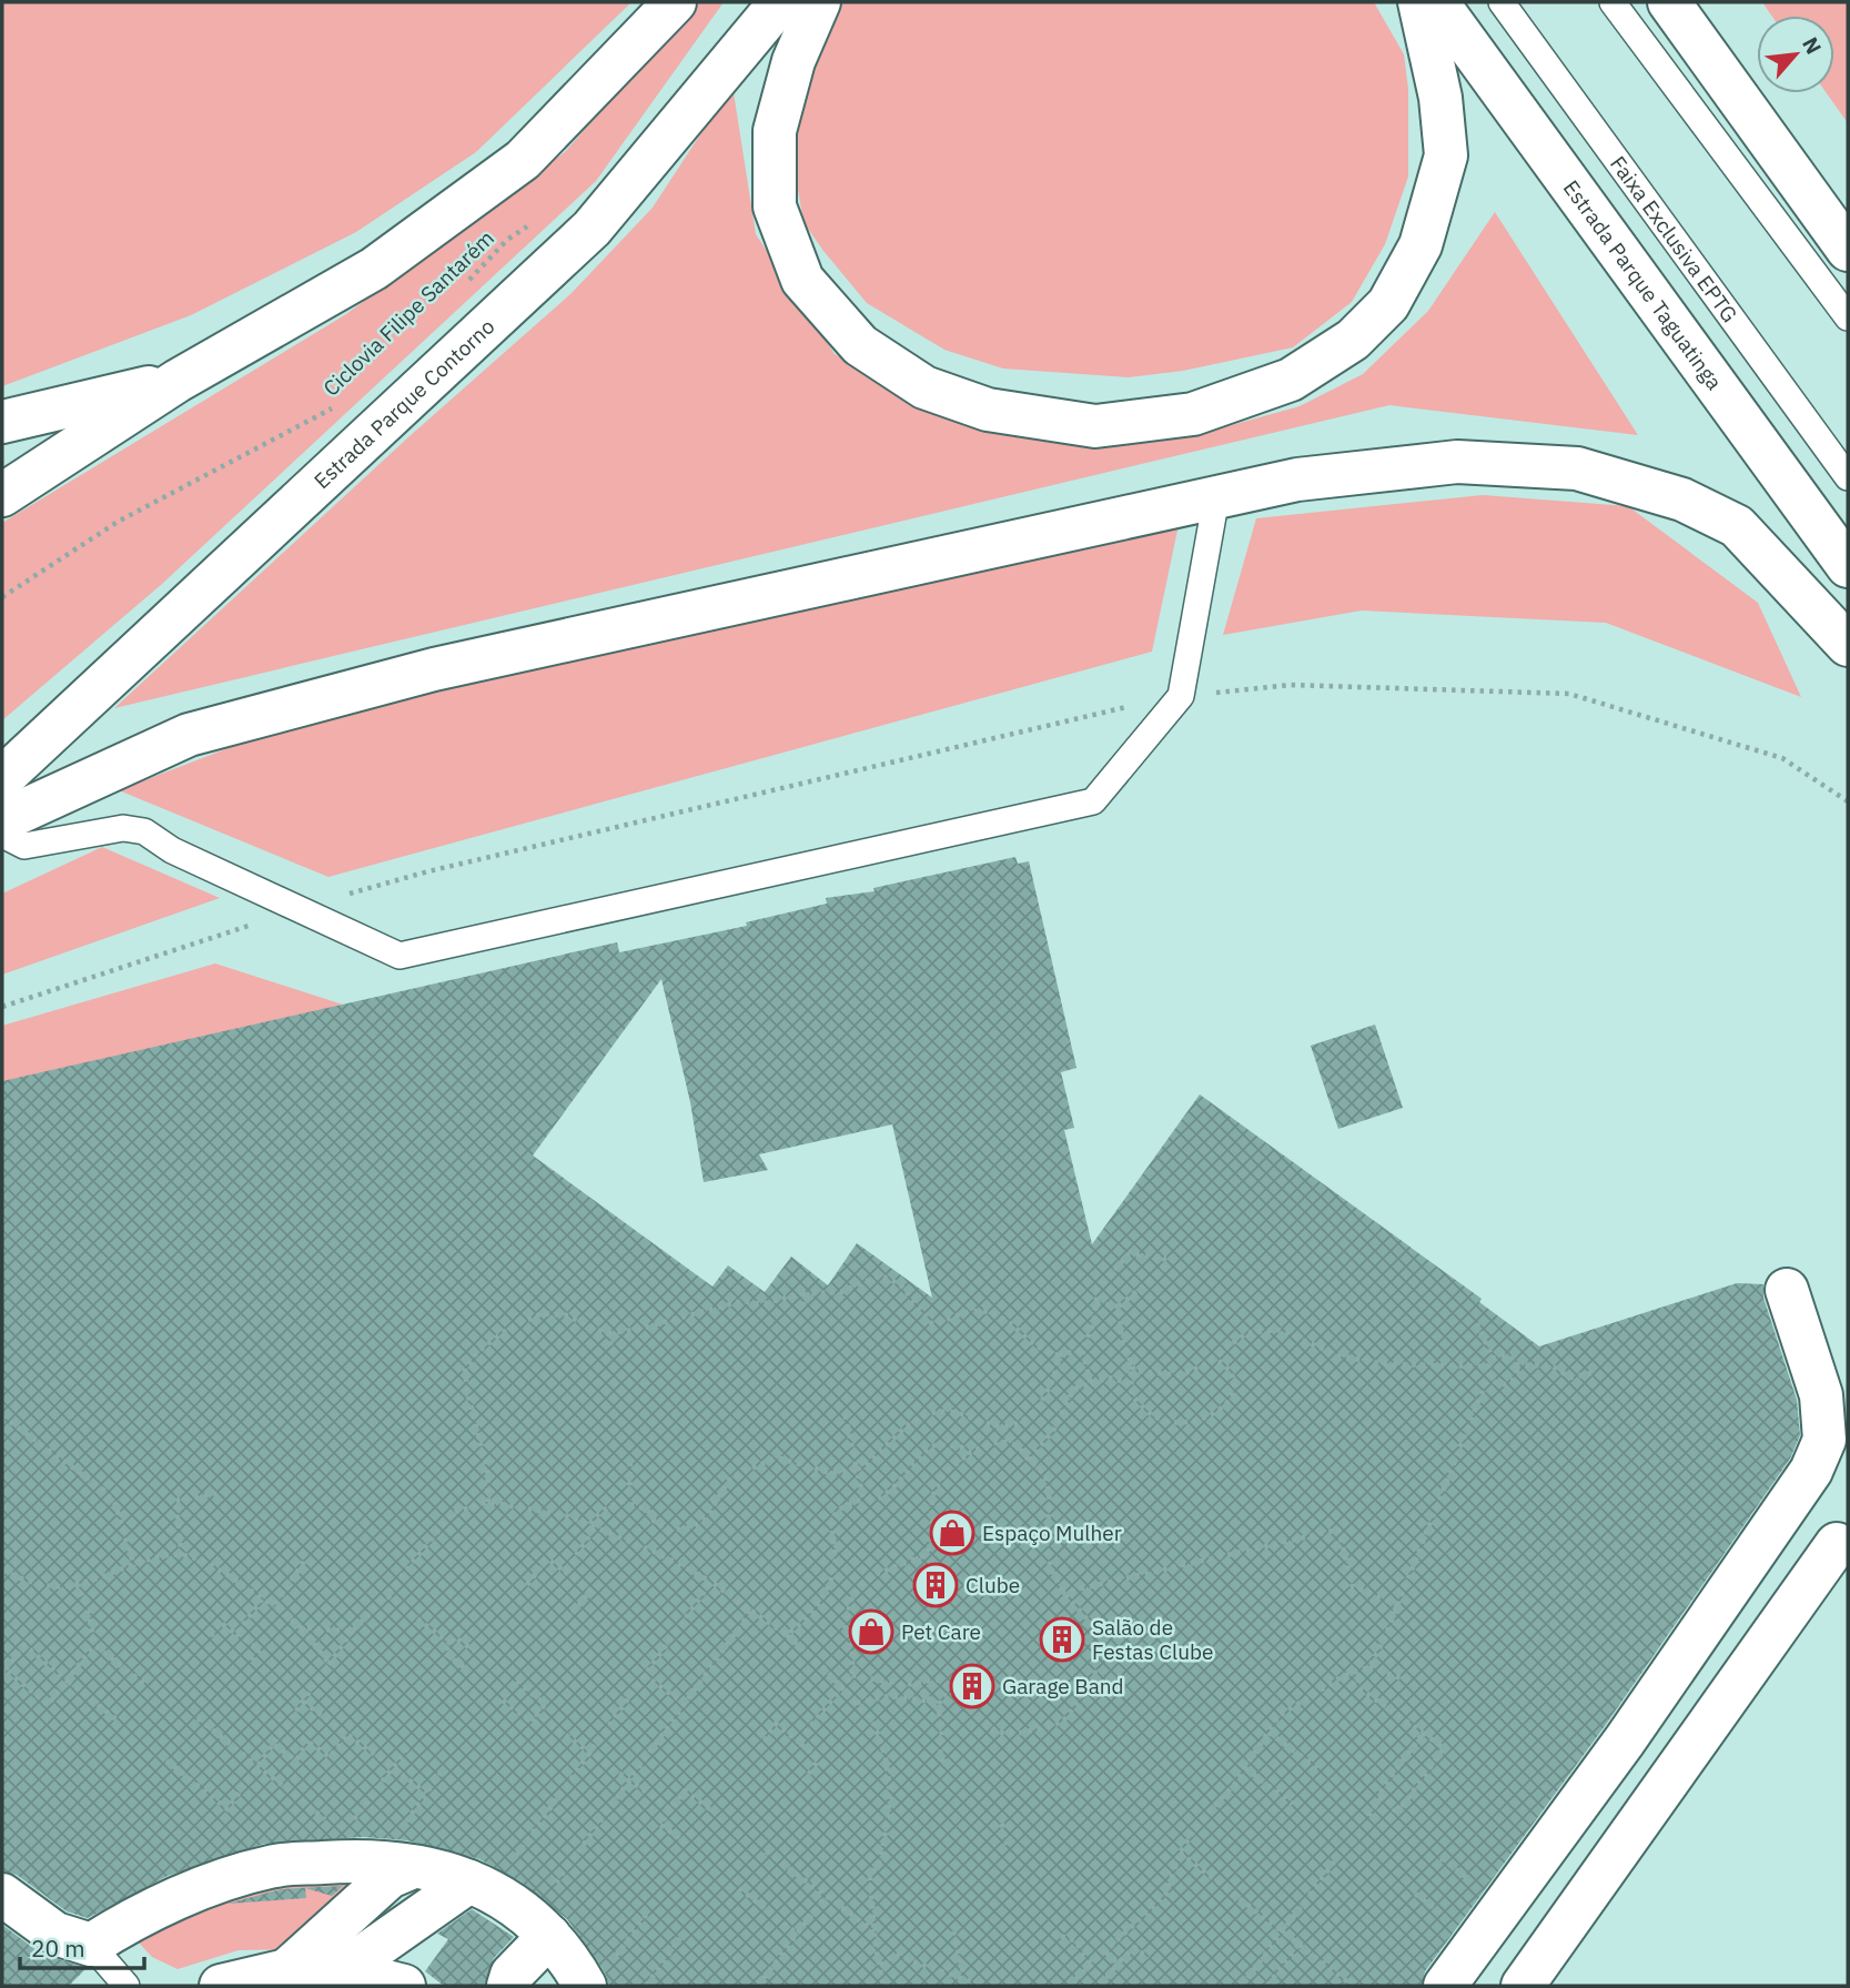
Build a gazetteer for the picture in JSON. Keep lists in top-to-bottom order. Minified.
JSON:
{"streets":{"main road":["Estrada Parque Taguatinga","Estrada Parque Contorno"],"lane":["Faixa Exclusiva EPTG"],"path":["Ciclovia Filipe Santarém"]},"places":{"shop":["Espaço Mulher","Pet Care"],"building":["Clube","Salão de Festas Clube","Garage Band"]},"scale_bar":"20 m","north":"top right"}
